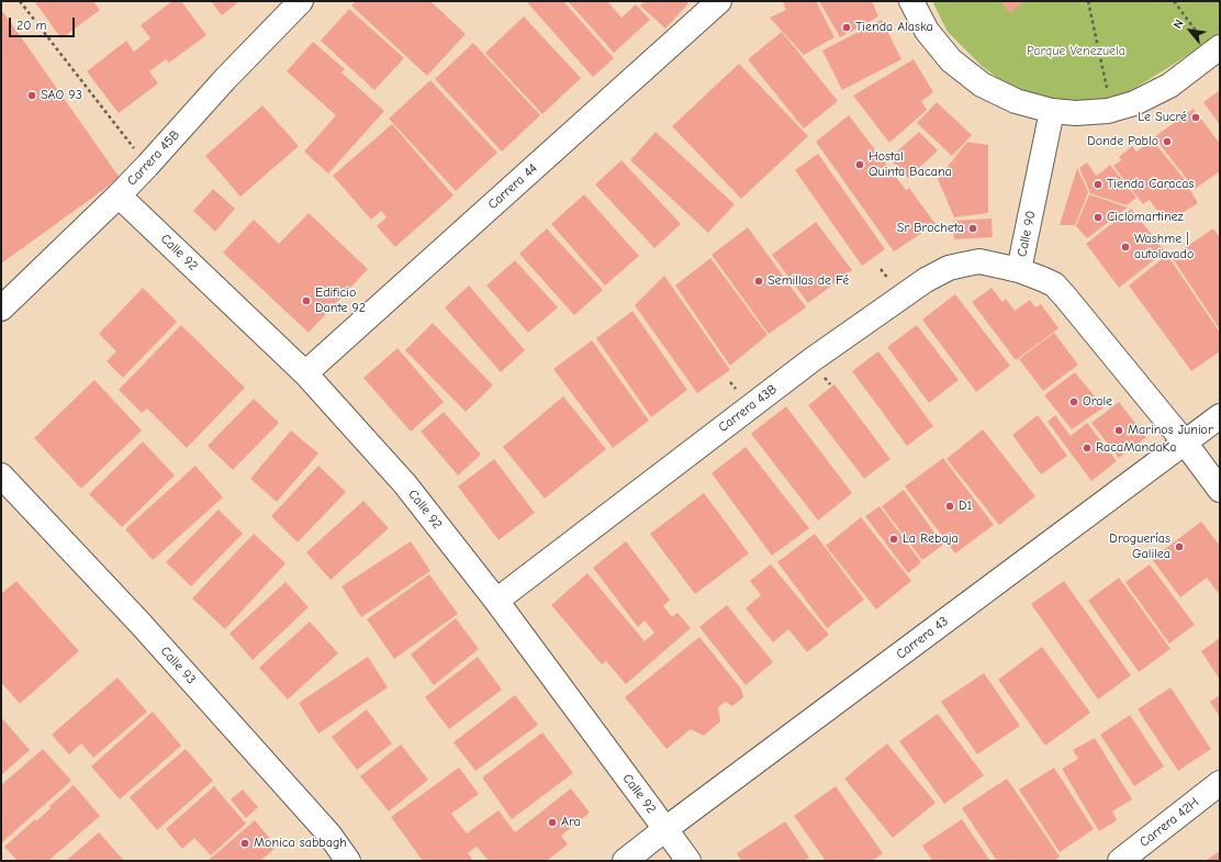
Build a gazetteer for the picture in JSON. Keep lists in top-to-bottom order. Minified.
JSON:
{"streets":{"street":["Carrera 45B","Carrera 44","Calle 90","Calle 92","Carrera 43B","Carrera 43","Calle 93","Carrera 42H"]},"crossings":[["Carrera 45B","Calle 92"],["Carrera 44","Calle 92"],["Calle 90","Carrera 43B"],["Calle 90","Carrera 43"],["Calle 92","Carrera 43B"],["Calle 92","Carrera 43"]],"parks":["Parque Venezuela"],"places":["Tienda Alaska","SAO 93","Le Sucré","Donde Pablo","Hostal Quinta Bacana","Tienda Caracas","Ciclomartinez","Sr Brocheta","Washme | autolavado","Semillas de Fé","Edificio Dante 92","Orale","Marinos Junior","RacaMandaKa","D1","La Rebaja","Droguerías Galilea","Ara","Monica sabbagh"],"scale_bar":"20 m","north":"top left"}
